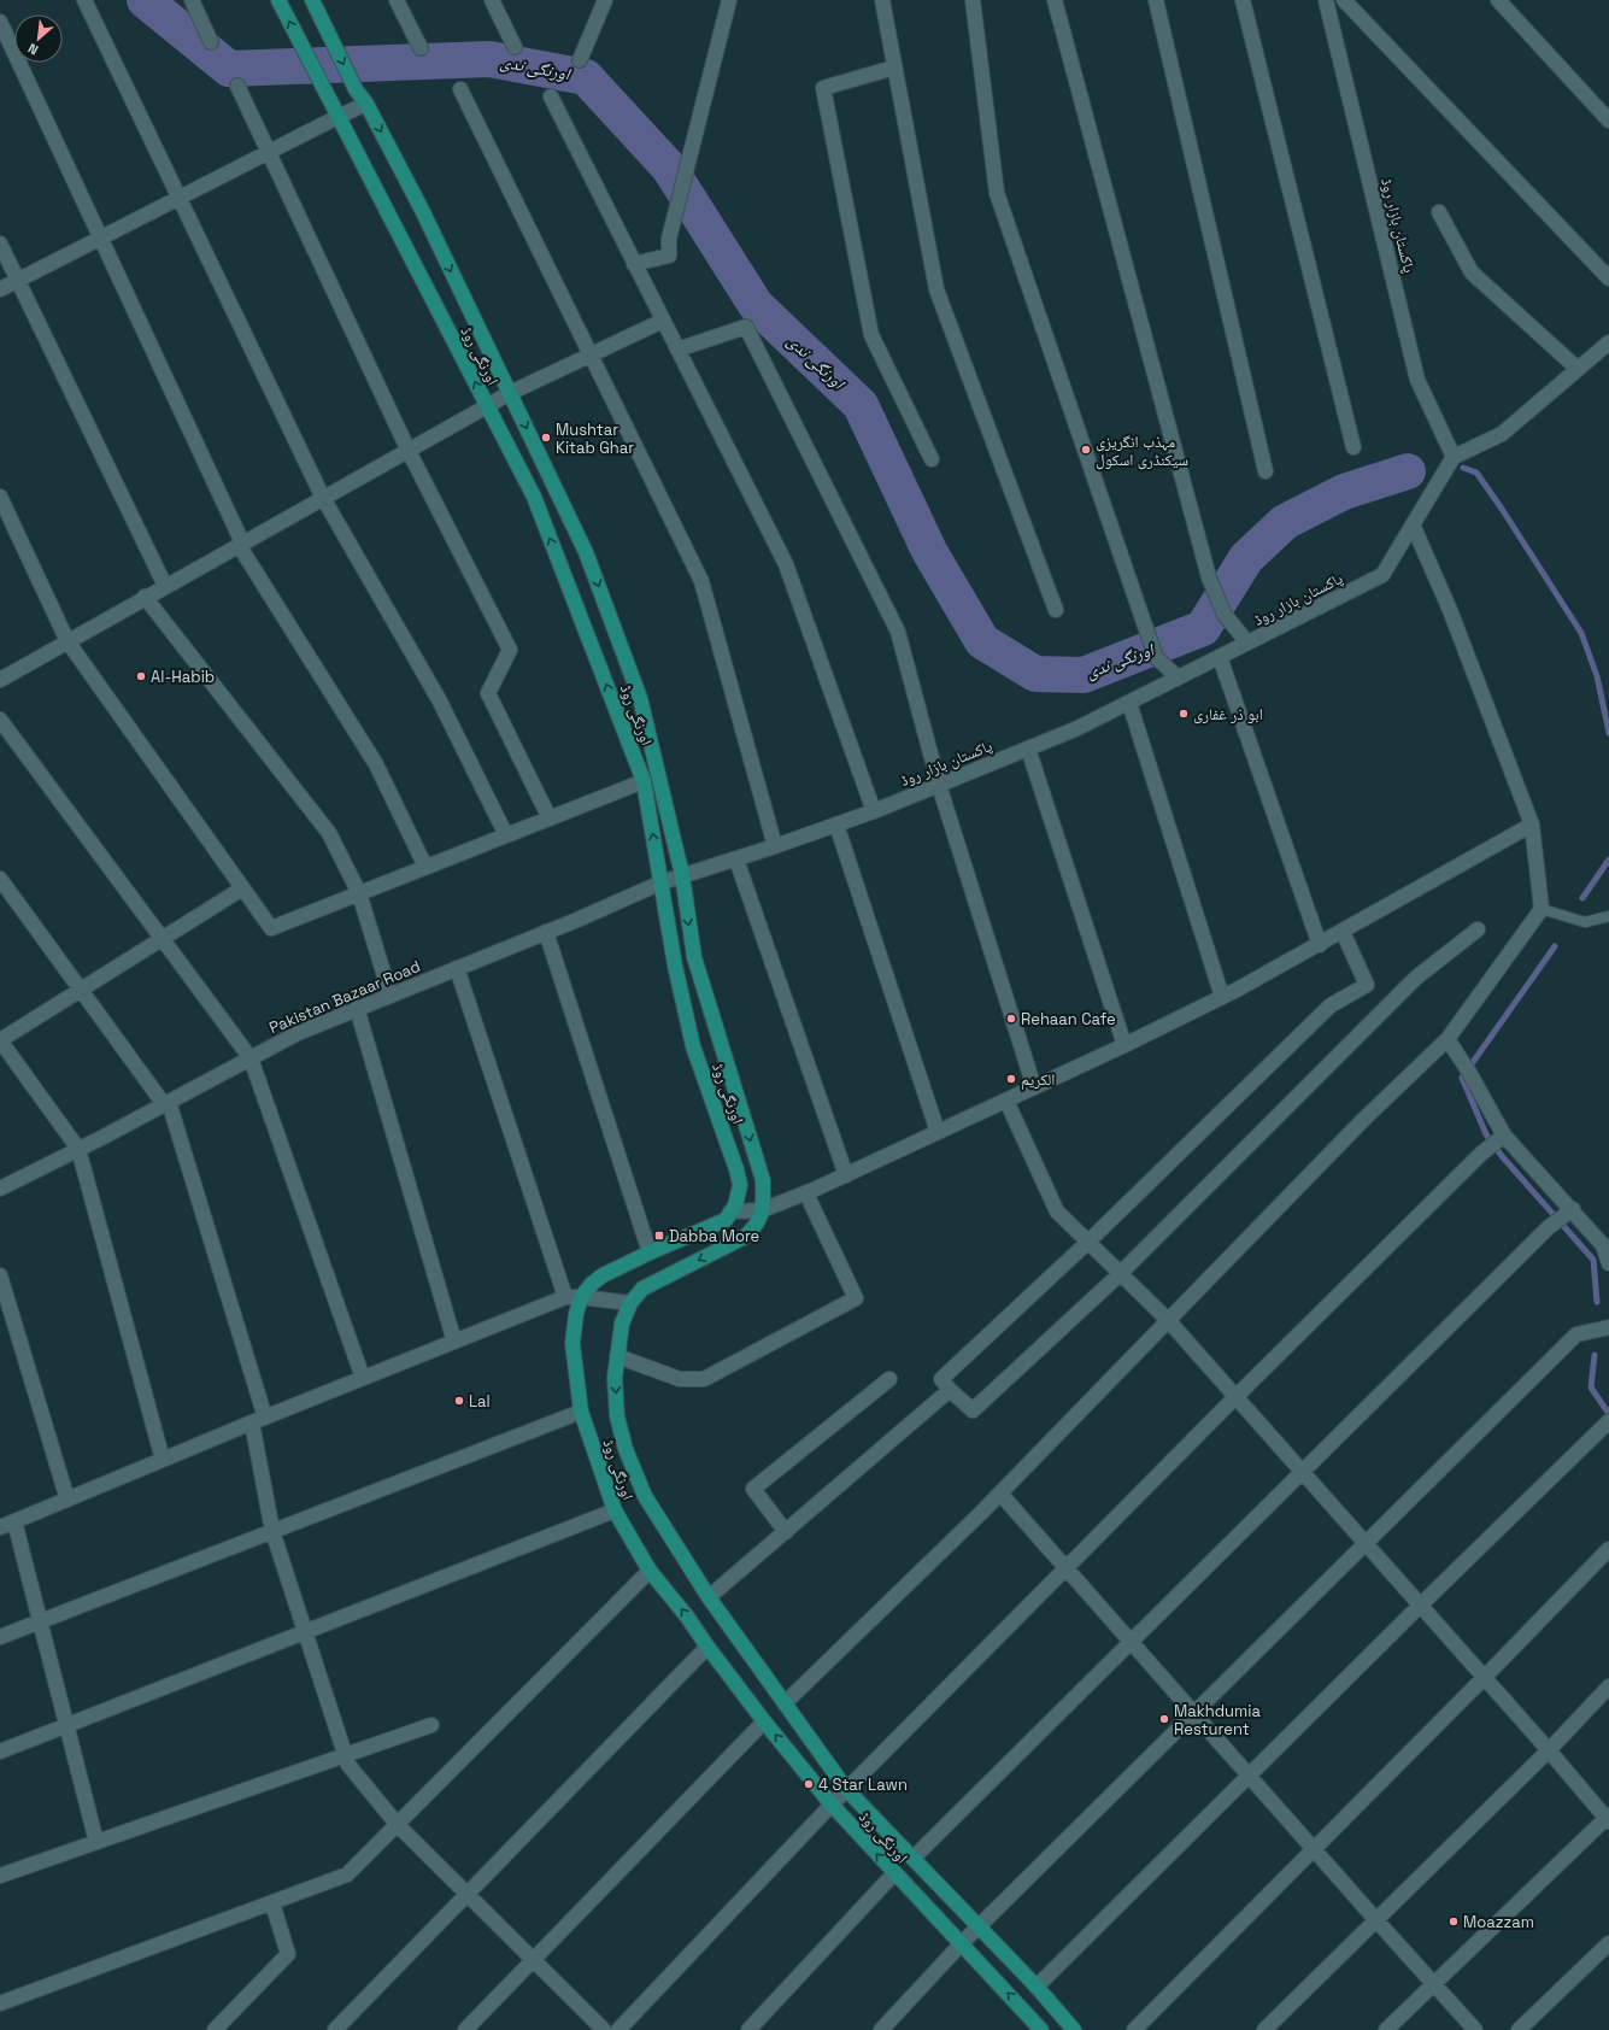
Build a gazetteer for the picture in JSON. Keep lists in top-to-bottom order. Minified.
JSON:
{"streets":{"main road":["اورنگی روڈ"],"street":["پاکستان بازار روڈ","Pakistan Bazaar Road"]},"crossings":[["پاکستان بازار روڈ","اورنگی روڈ"],["پاکستان بازار روڈ","Pakistan Bazaar Road"],["اورنگی روڈ","Pakistan Bazaar Road"]],"water":["اورنگی ندی"],"places":{"other":["Mushtar Kitab Ghar","مہذب انگریزی سیکنڈری اسکول","Al-Habib","ابو ذر غفاری","Rehaan Cafe","الکریم","Lal","Makhdumia Resturent","4 Star Lawn","Moazzam"],"transit":["Dabba More"]},"north":"bottom left"}
